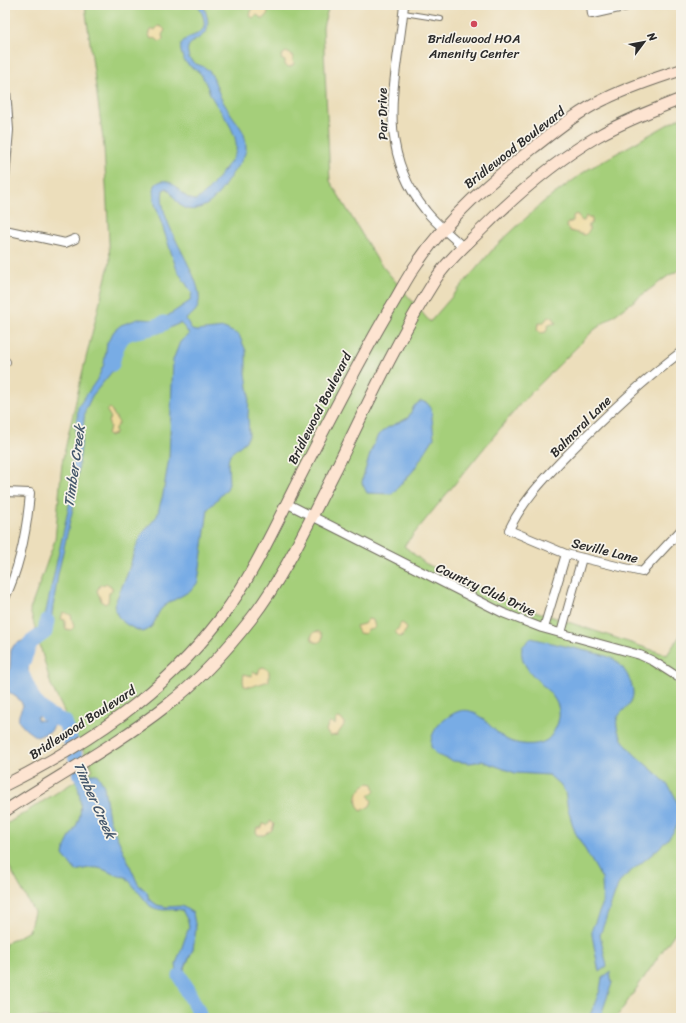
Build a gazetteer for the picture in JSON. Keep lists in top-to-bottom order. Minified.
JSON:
{"streets":{"main road":["Bridlewood Boulevard"],"street":["Par Drive","Balmoral Lane","Seville Lane","Country Club Drive"]},"crossings":[["Par Drive","Bridlewood Boulevard"],["Bridlewood Boulevard","Country Club Drive"],["Balmoral Lane","Seville Lane"]],"water":["Timber Creek"],"places":["Bridlewood HOA Amenity Center"],"north":"top right"}
